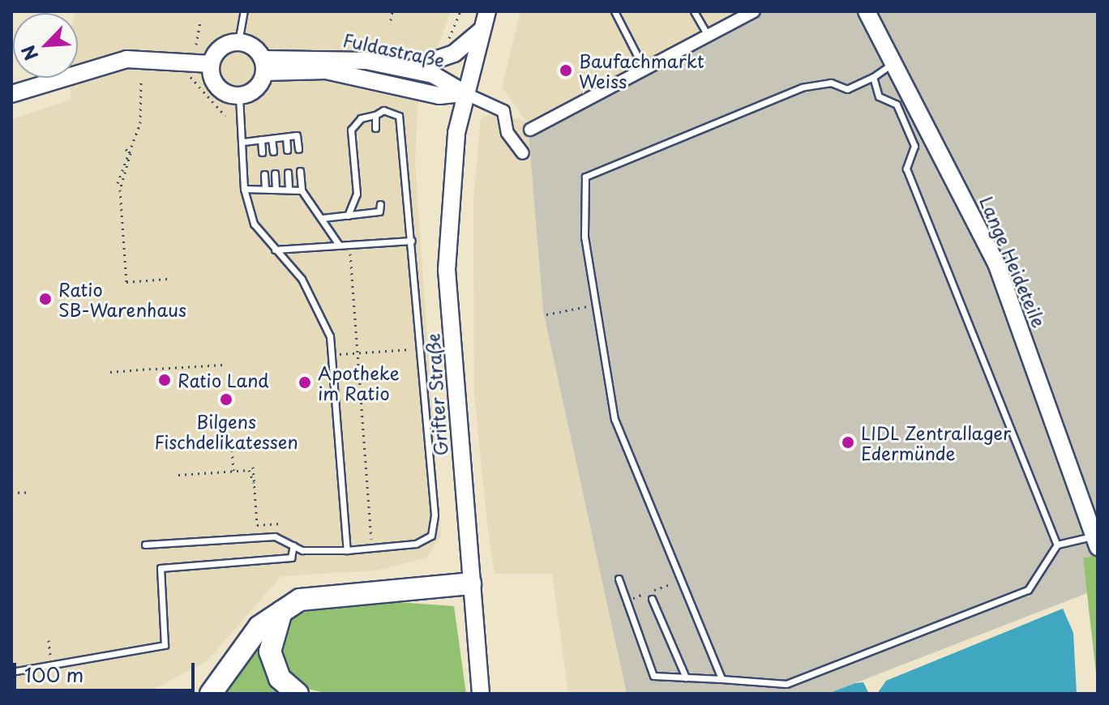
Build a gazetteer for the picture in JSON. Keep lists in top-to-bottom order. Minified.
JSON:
{"streets":{"street":["Fuldastraße","Lange Heideteile","Grifter Straße"]},"crossings":[["Fuldastraße","Grifter Straße"]],"places":["Baufachmarkt Weiss","Ratio SB-Warenhaus","Ratio Land","Apotheke im Ratio","Bilgens Fischdelikatessen","LIDL Zentrallager Edermünde"],"scale_bar":"100 m","north":"bottom left"}
